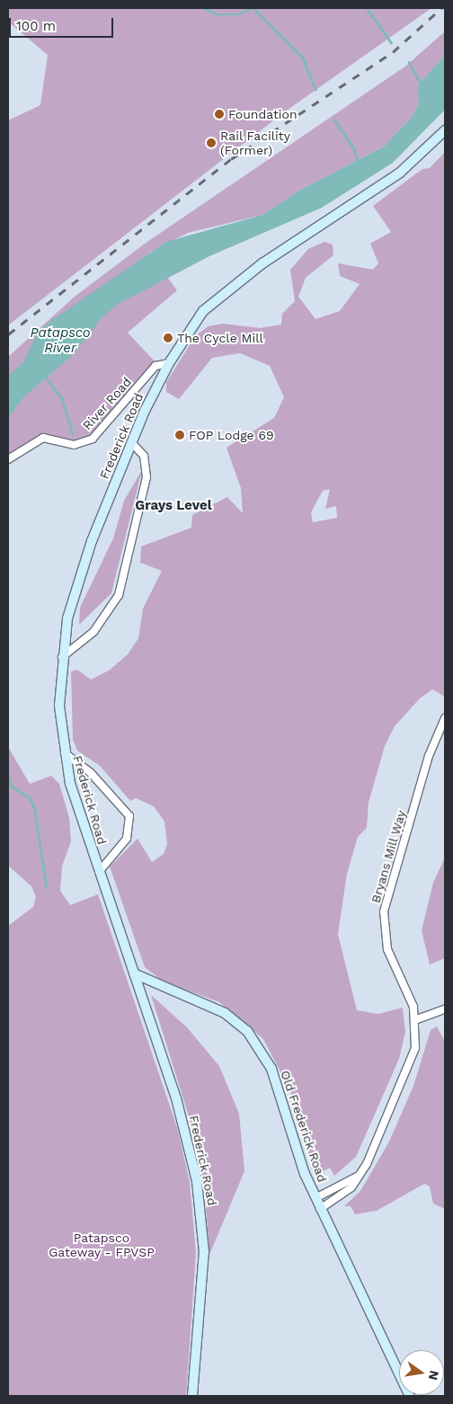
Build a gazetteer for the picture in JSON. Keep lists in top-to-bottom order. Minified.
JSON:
{"streets":{"main road":["Frederick Road","Old Frederick Road"],"street":["River Road","Bryans Mill Way"]},"crossings":[["River Road","Frederick Road"],["Frederick Road","Old Frederick Road"],["Bryans Mill Way","Old Frederick Road"]],"districts":["Grays Level"],"water":["Patapsco River"],"parks":["Patapsco Gateway - FPVSP"],"places":["Foundation","Rail Facility (Former)","The Cycle Mill","FOP Lodge 69"],"scale_bar":"100 m","north":"right"}
